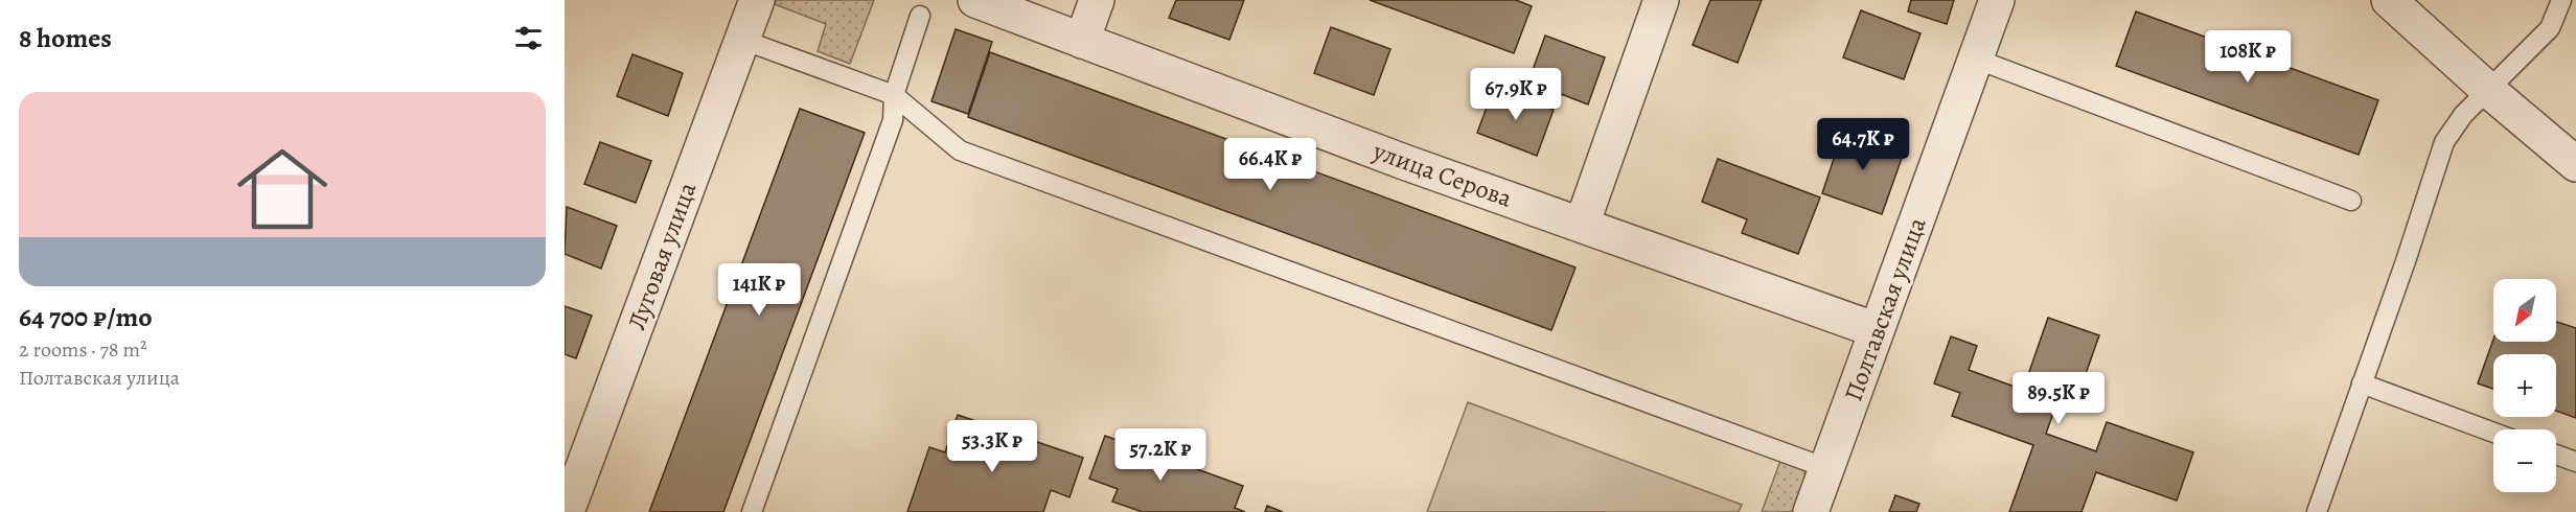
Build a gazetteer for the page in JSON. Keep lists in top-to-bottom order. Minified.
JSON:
{"streets":{"street":["улица Серова","Луговая улица","Полтавская улица"]},"crossings":[["улица Серова","Полтавская улица"]],"north":"bottom left","page":{"heading":"8 homes","price":["108K ₽","67.9K ₽","64.7K ₽","66.4K ₽","141K ₽","89.5K ₽","53.3K ₽","57.2K ₽"],"list":[{"name":"64 700 ₽/mo","note":"2 rooms · 78 m² · Полтавская улица"}],"map_buttons":["+","−"]}}
